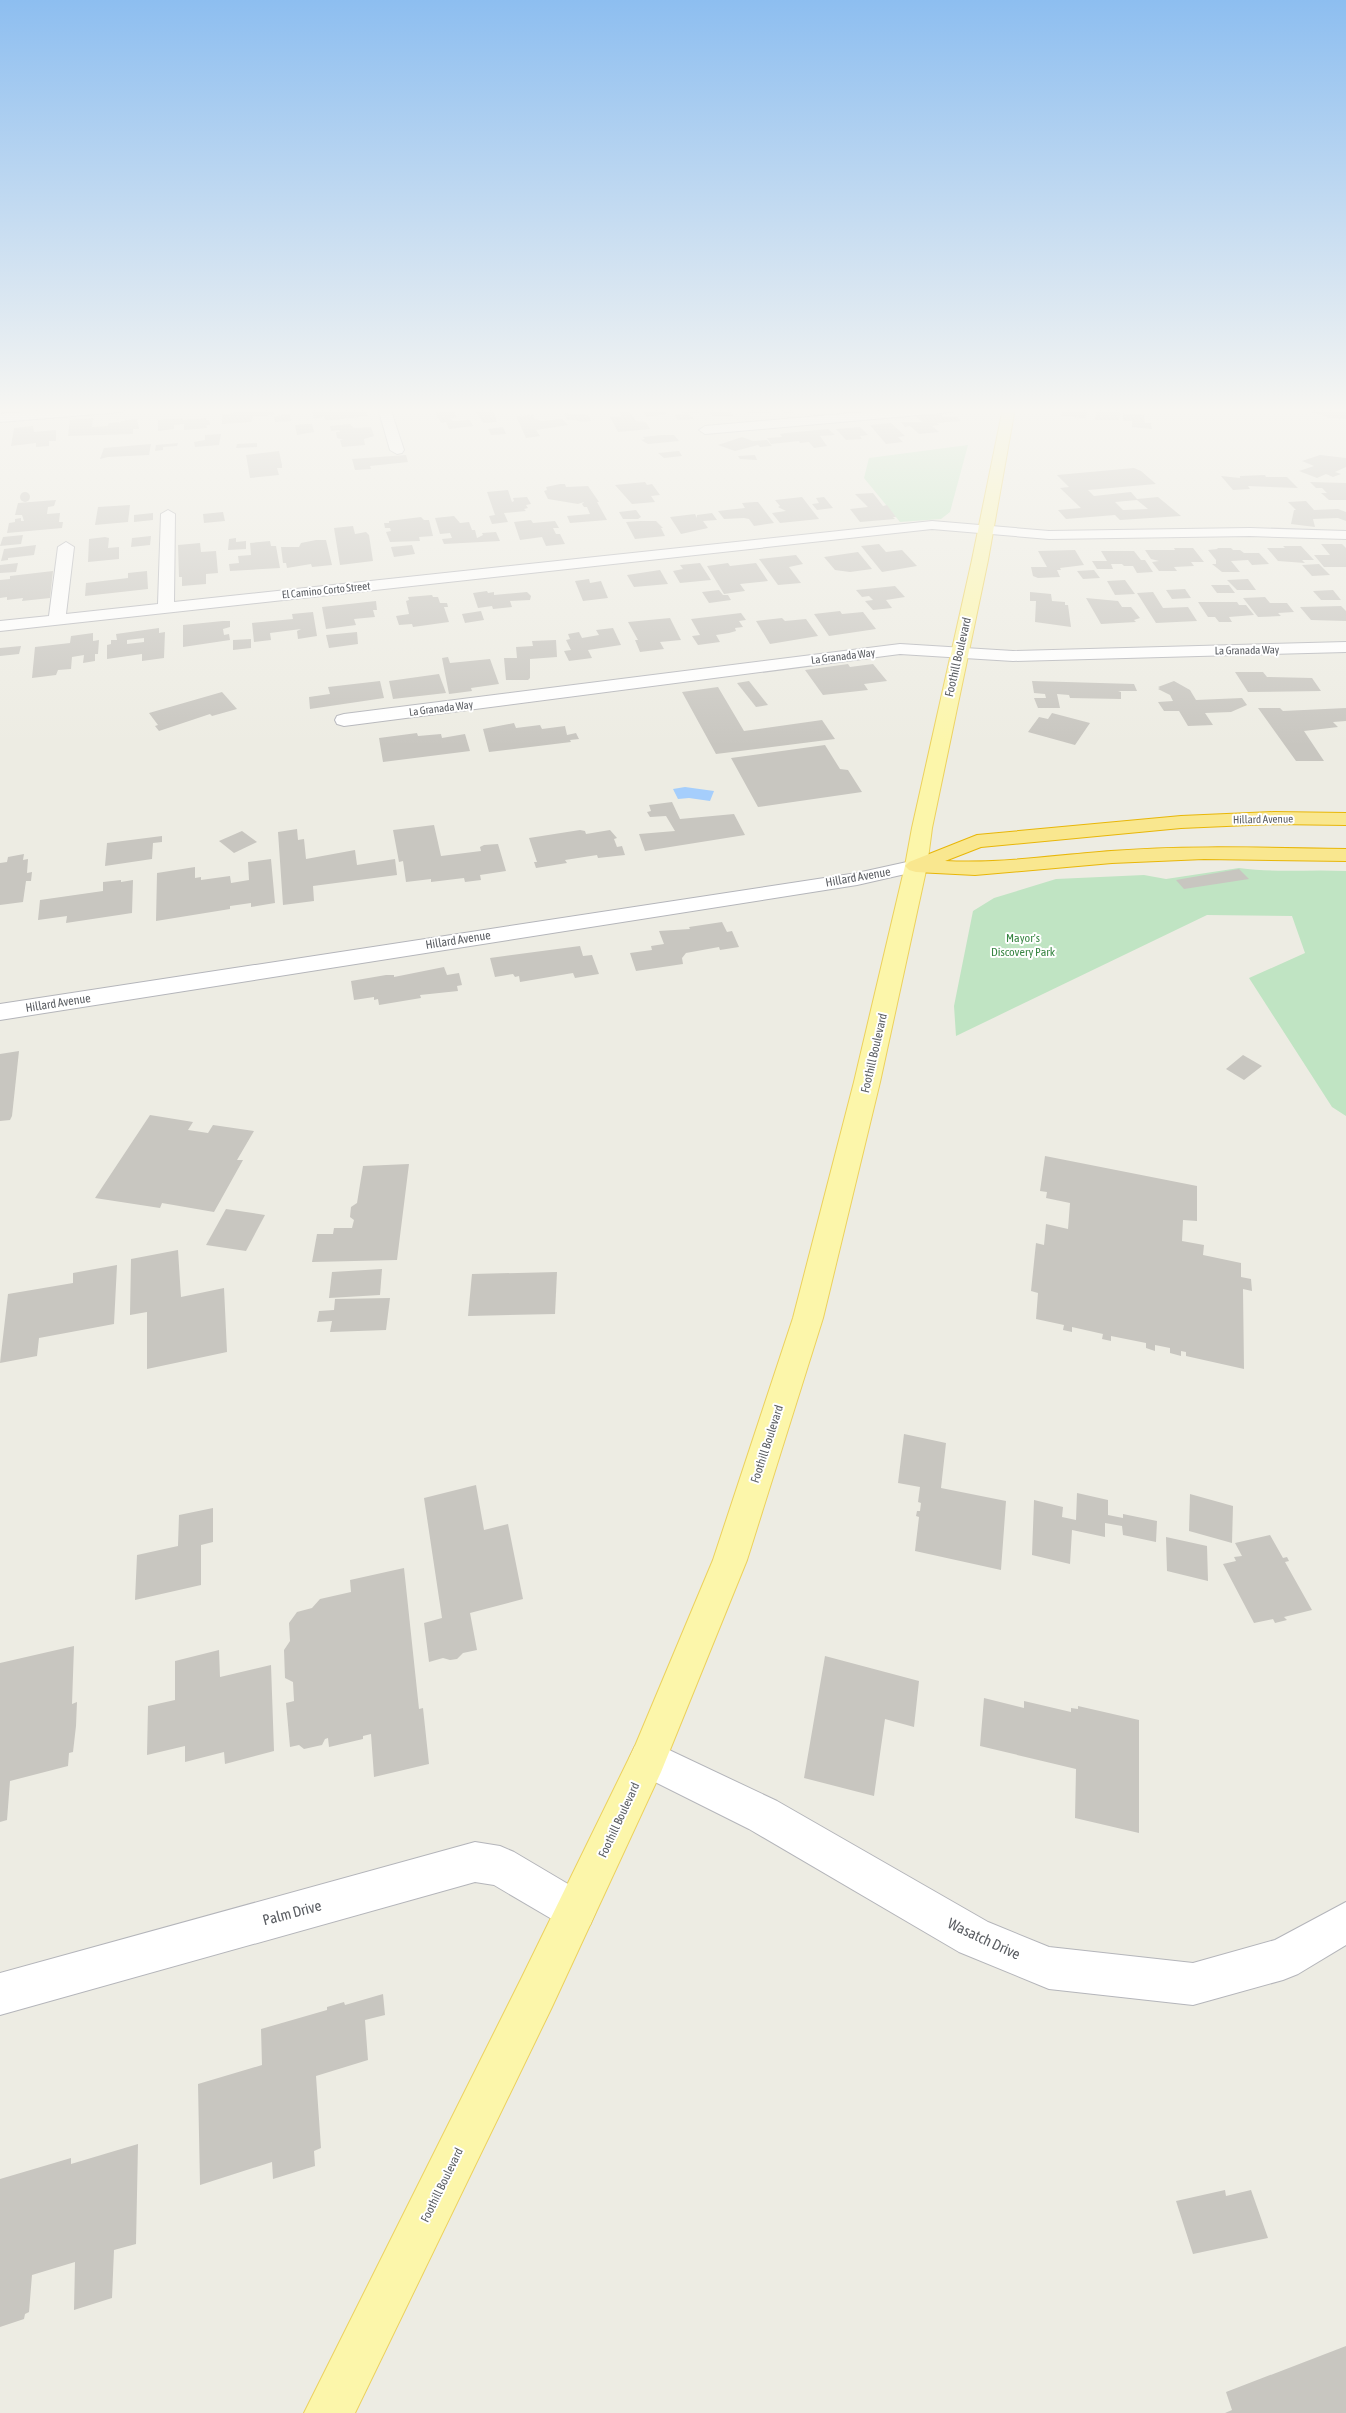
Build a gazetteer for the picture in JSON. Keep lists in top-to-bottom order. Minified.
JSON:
{"streets":{"highway":["Hillard Avenue"],"main road":["Foothill Boulevard"],"street":["El Camino Corto Street","La Granada Way","Palm Drive","Wasatch Drive"]},"crossings":[["El Camino Corto Street","Foothill Boulevard"],["La Granada Way","Foothill Boulevard"],["Foothill Boulevard","Hillard Avenue"],["Foothill Boulevard","Palm Drive"],["Foothill Boulevard","Wasatch Drive"]],"parks":["Mayor's Discovery Park"]}
